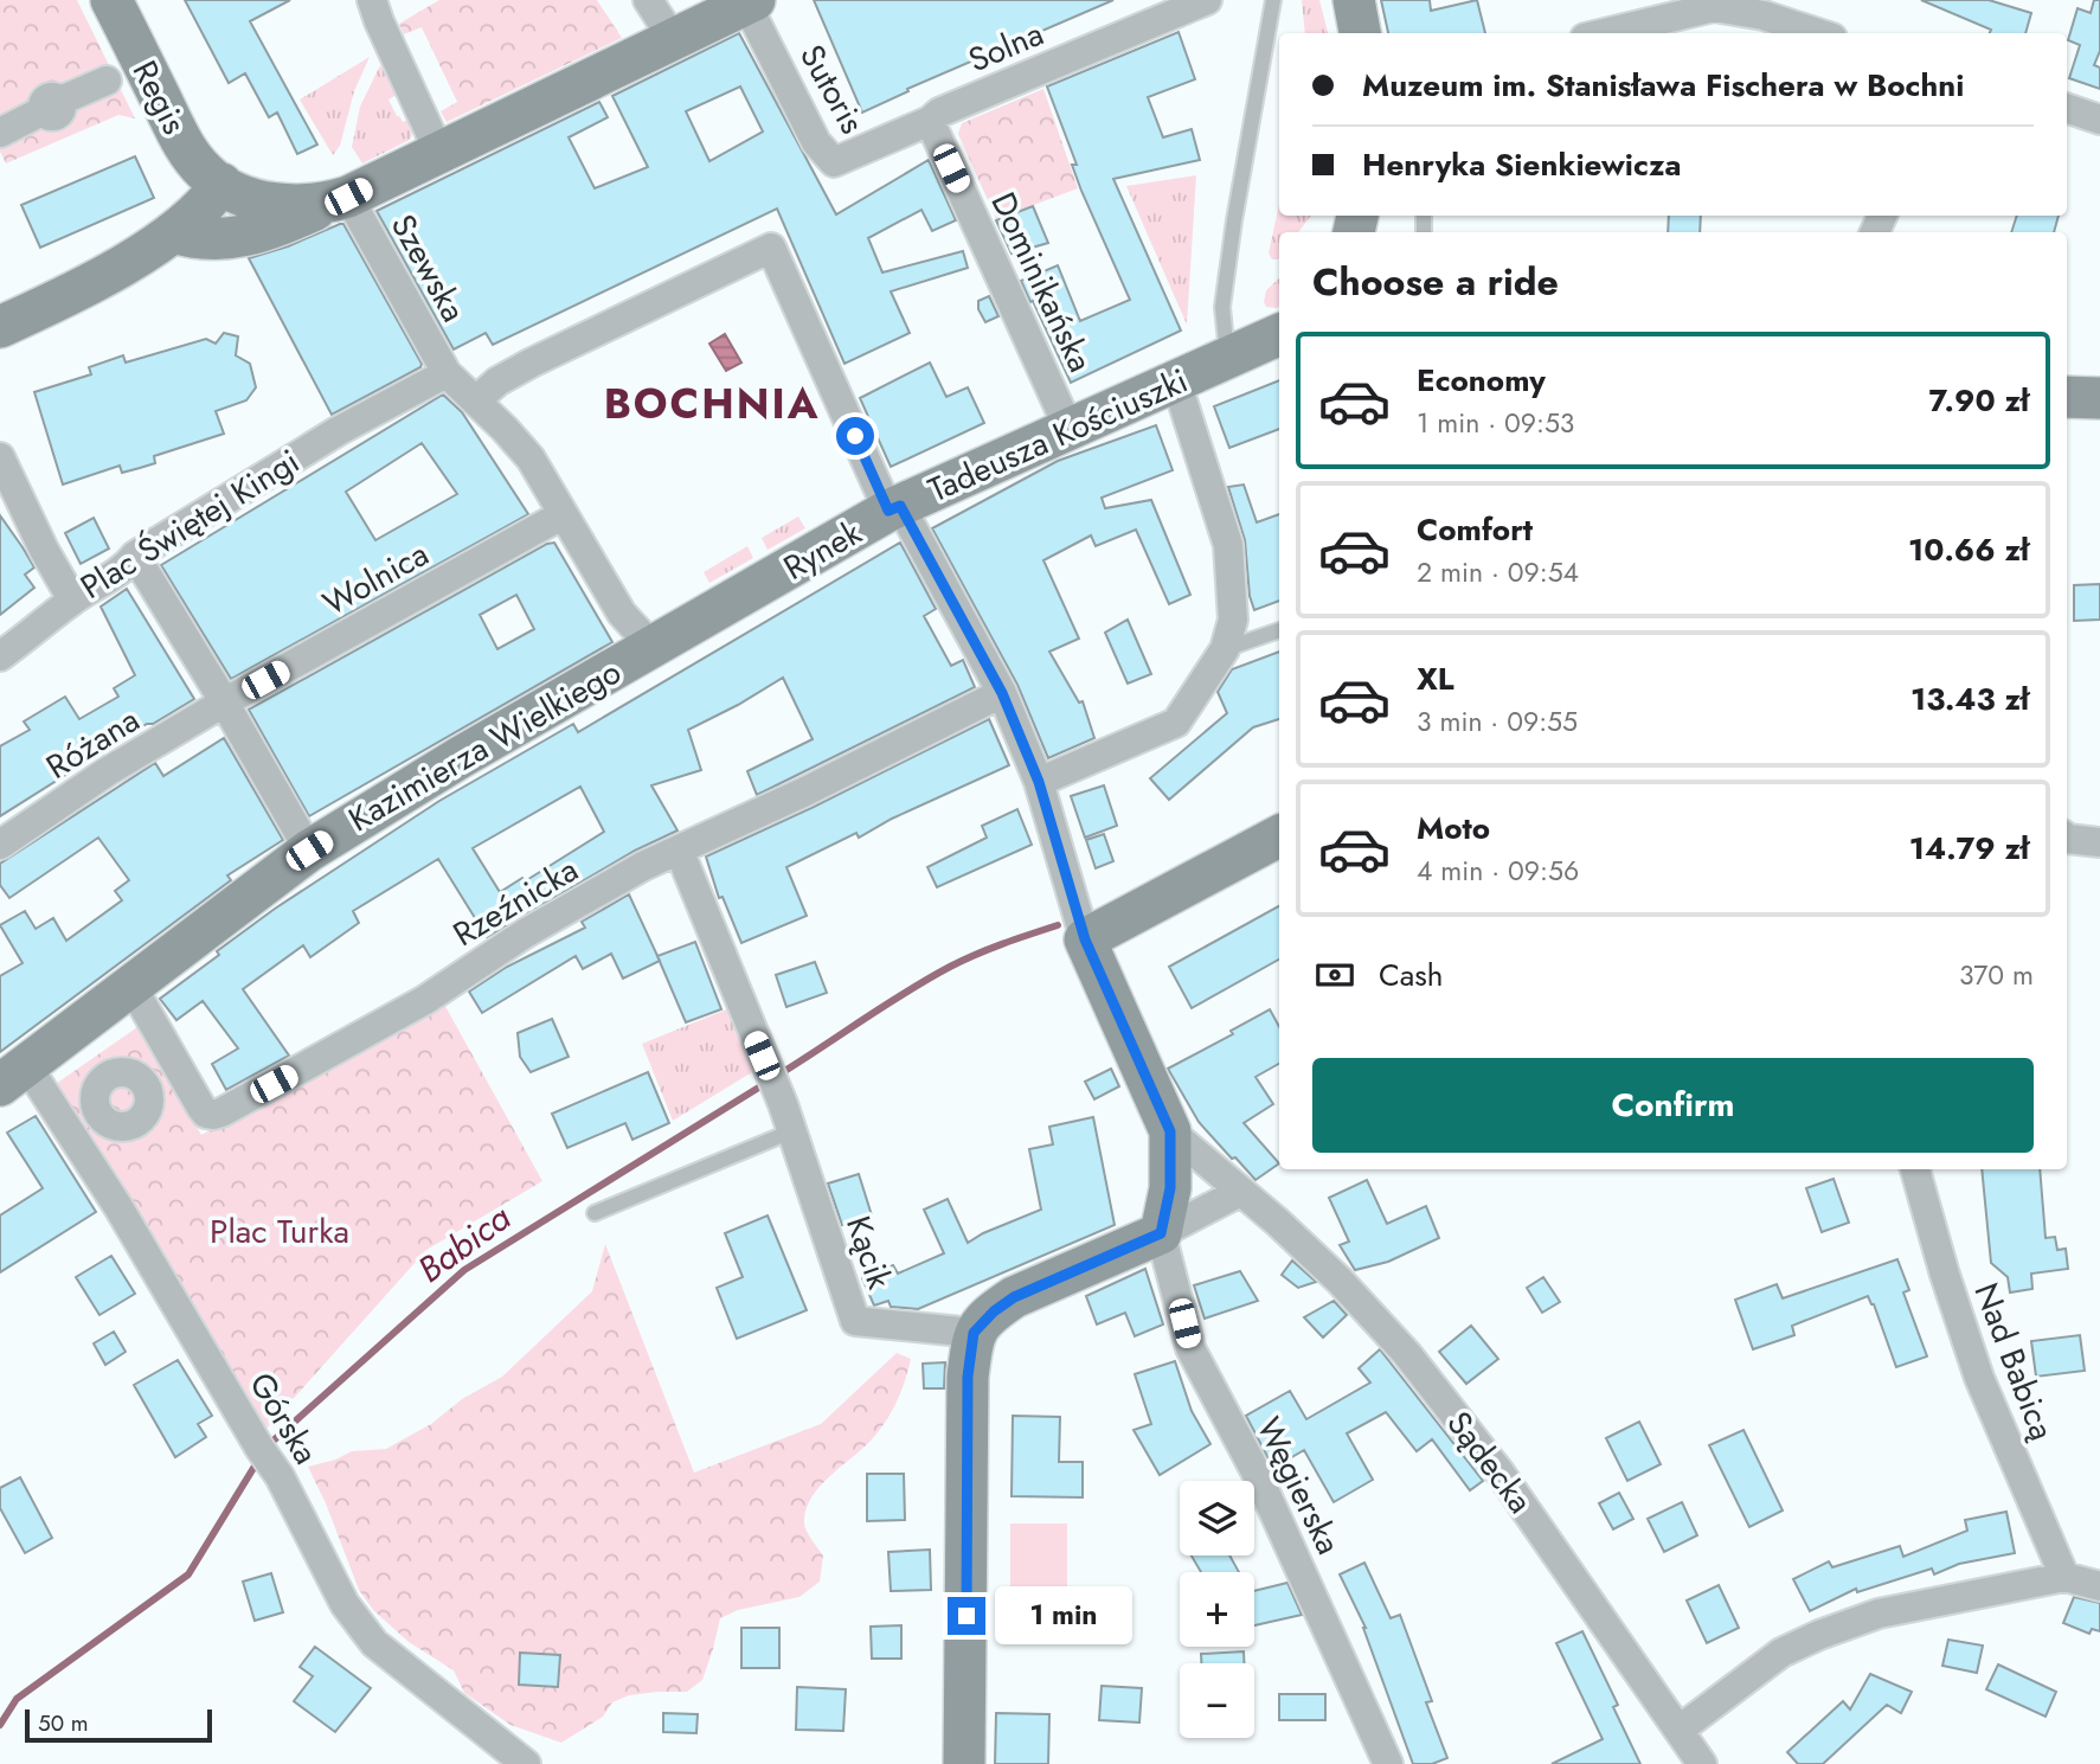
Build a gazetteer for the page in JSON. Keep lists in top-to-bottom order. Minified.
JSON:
{"streets":{"street":["Solna","Sutoris","Regis","Szewska","Dominikańska","Tadeusza Kościuszki","Plac Świętej Kingi","Rynek","Wolnica","Różana","Kazimierza Wielkiego","Rzeźnicka","Kącik","Nad Babicą","Górska","Sądecka","Węgierska"]},"crossings":[["Solna","Sutoris"],["Solna","Dominikańska"],["Regis","Szewska"],["Szewska","Plac Świętej Kingi"],["Dominikańska","Tadeusza Kościuszki"],["Tadeusza Kościuszki","Rynek"],["Tadeusza Kościuszki","Sądecka"],["Rynek","Kazimierza Wielkiego"],["Rynek","Sądecka"],["Wolnica","Różana"],["Kazimierza Wielkiego","Rzeźnicka"],["Kazimierza Wielkiego","Górska"],["Rzeźnicka","Kącik"],["Rzeźnicka","Sądecka"],["Sądecka","Węgierska"]],"districts":["BOCHNIA"],"water":["Babica"],"parks":["Plac Turka"],"scale_bar":"50 m","page":{"banner":["Muzeum im. Stanisława Fischera w Bochni","Henryka Sienkiewicza"],"heading":"Choose a ride","list":[{"name":"Economy","note":"1 min · 09:53","value":"7.90 zł"},{"name":"Comfort","note":"2 min · 09:54","value":"10.66 zł"},{"name":"XL","note":"3 min · 09:55","value":"13.43 zł"},{"name":"Moto","note":"4 min · 09:56","value":"14.79 zł"}],"pay":["Cash","370 m"],"buttons":"Confirm","map_buttons":["+","−"],"bubble":"1 min","scale":"50 m"}}
